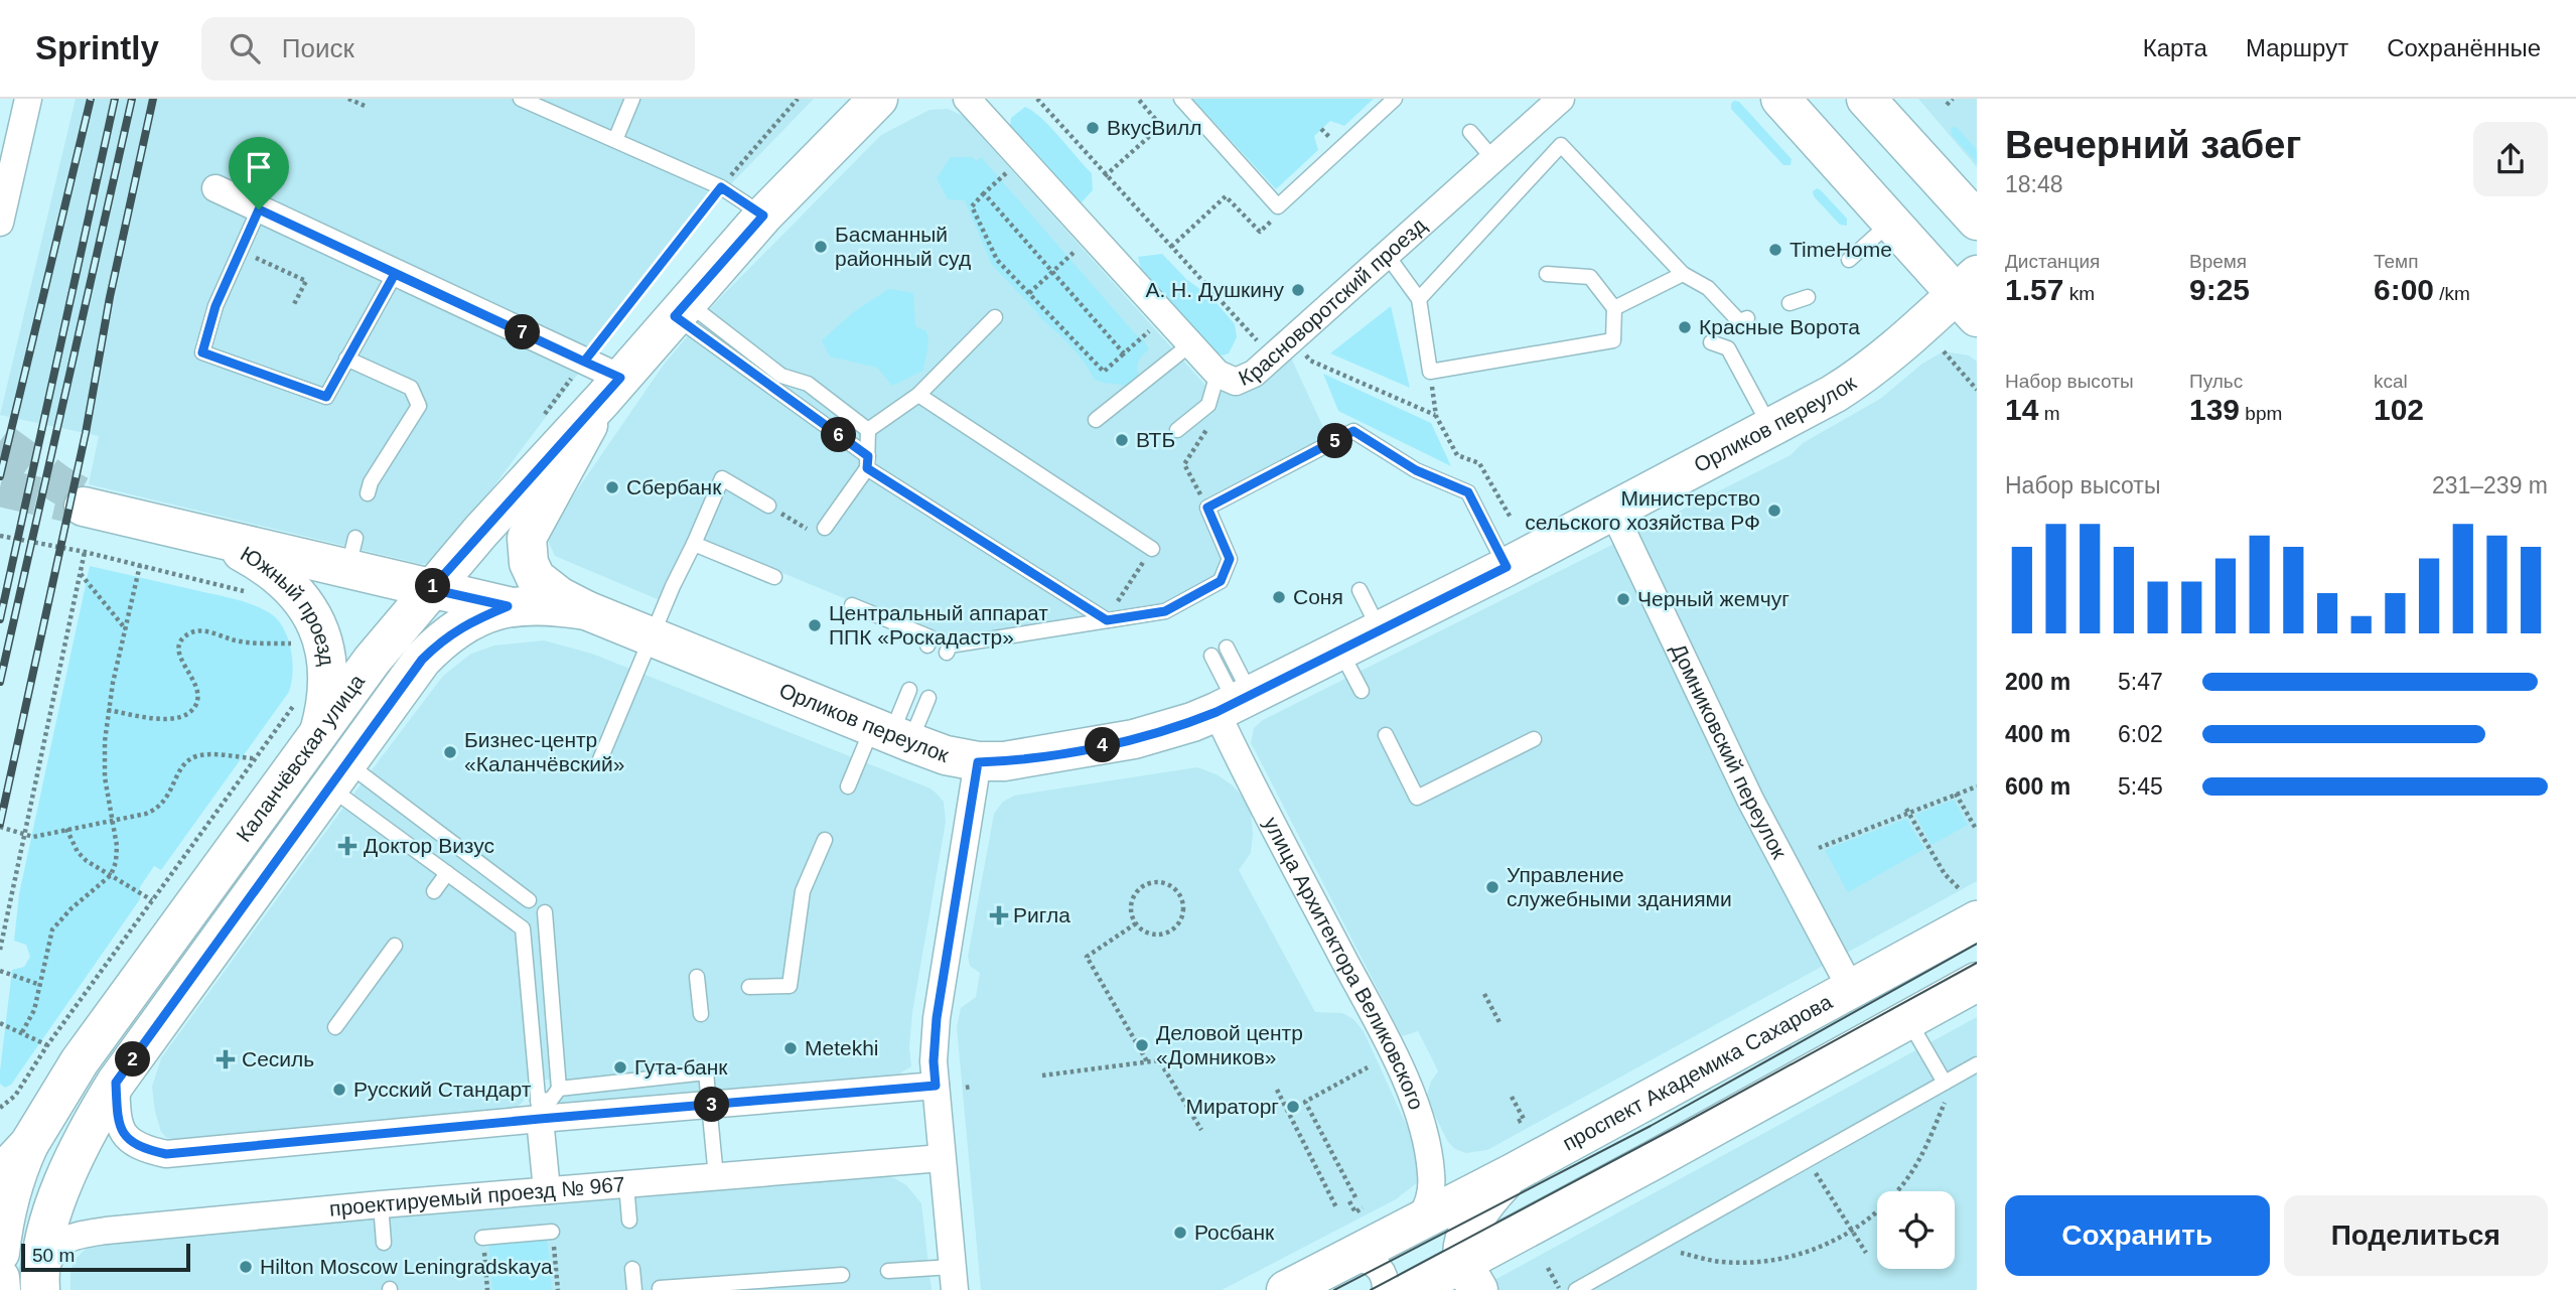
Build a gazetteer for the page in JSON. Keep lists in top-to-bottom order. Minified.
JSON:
{"streets":{"main road":["Орликов переулок","Южный проезд","Каланчёвская улица","проспект Академика Сахарова"],"street":["Красноворотский проезд","Домниковский переулок","улица Архитектора Великовского","проектируемый проезд № 967"]},"crossings":[["Орликов переулок","Южный проезд"],["Орликов переулок","Домниковский переулок"],["Орликов переулок","Каланчёвская улица"],["Орликов переулок","улица Архитектора Великовского"],["Южный проезд","Каланчёвская улица"],["Домниковский переулок","проспект Академика Сахарова"],["Каланчёвская улица","проектируемый проезд № 967"],["улица Архитектора Великовского","проспект Академика Сахарова"]],"places":{"other":["ВкусВилл","Басманный районный суд","TimeHome","А. Н. Душкину","Красные Ворота","ВТБ","Сбербанк","Министерство сельского хозяйства РФ","Соня","Черный жемчуг","Центральный аппарат ППК «Роскадастр»","Бизнес-центр «Каланчёвский»","Управление служебными зданиями","Деловой центр «Домников»","Metekhi","Гута-банк","Русский Стандарт","Мираторг","Росбанк","Hilton Moscow Leningradskaya"],"health":["Доктор Визус","Ригла","Сесиль"]},"scale_bar":"50 m","page":{"header":"Sprintly","search":"Поиск","nav":["Карта","Маршрут","Сохранённые"],"heading":["Вечерний забег","18:48"],"stats":[["Дистанция","1.57 km"],["Время","9:25"],["Темп","6:00 /km"],["Набор высоты","14 m"],["Пульс","139 bpm"],["kcal","102"]],"pins":["7","6","5","1","4","2","3"],"chart":["Набор высоты","231–239 m"],"list":[{"name":"200 m","note":"5:47"},{"name":"400 m","note":"6:02"},{"name":"600 m","note":"5:45"}],"buttons":["Сохранить","Поделиться"],"scale":"50 m"}}
